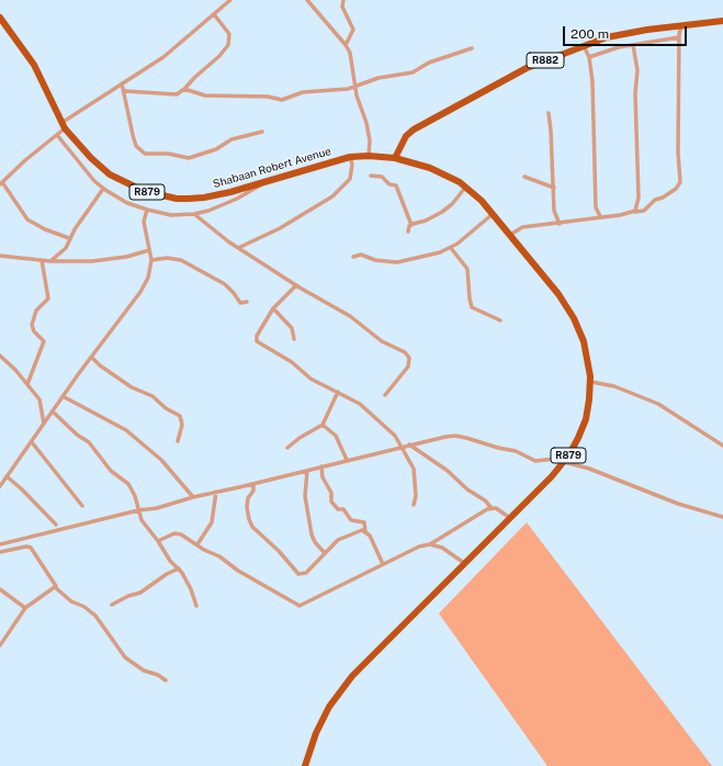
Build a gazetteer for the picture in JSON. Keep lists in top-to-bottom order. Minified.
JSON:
{"streets":{"main road":["R882","Shabaan Robert Avenue","R879"]},"crossings":[["R882","R879"],["Shabaan Robert Avenue","R879"]],"scale_bar":"200 m"}
